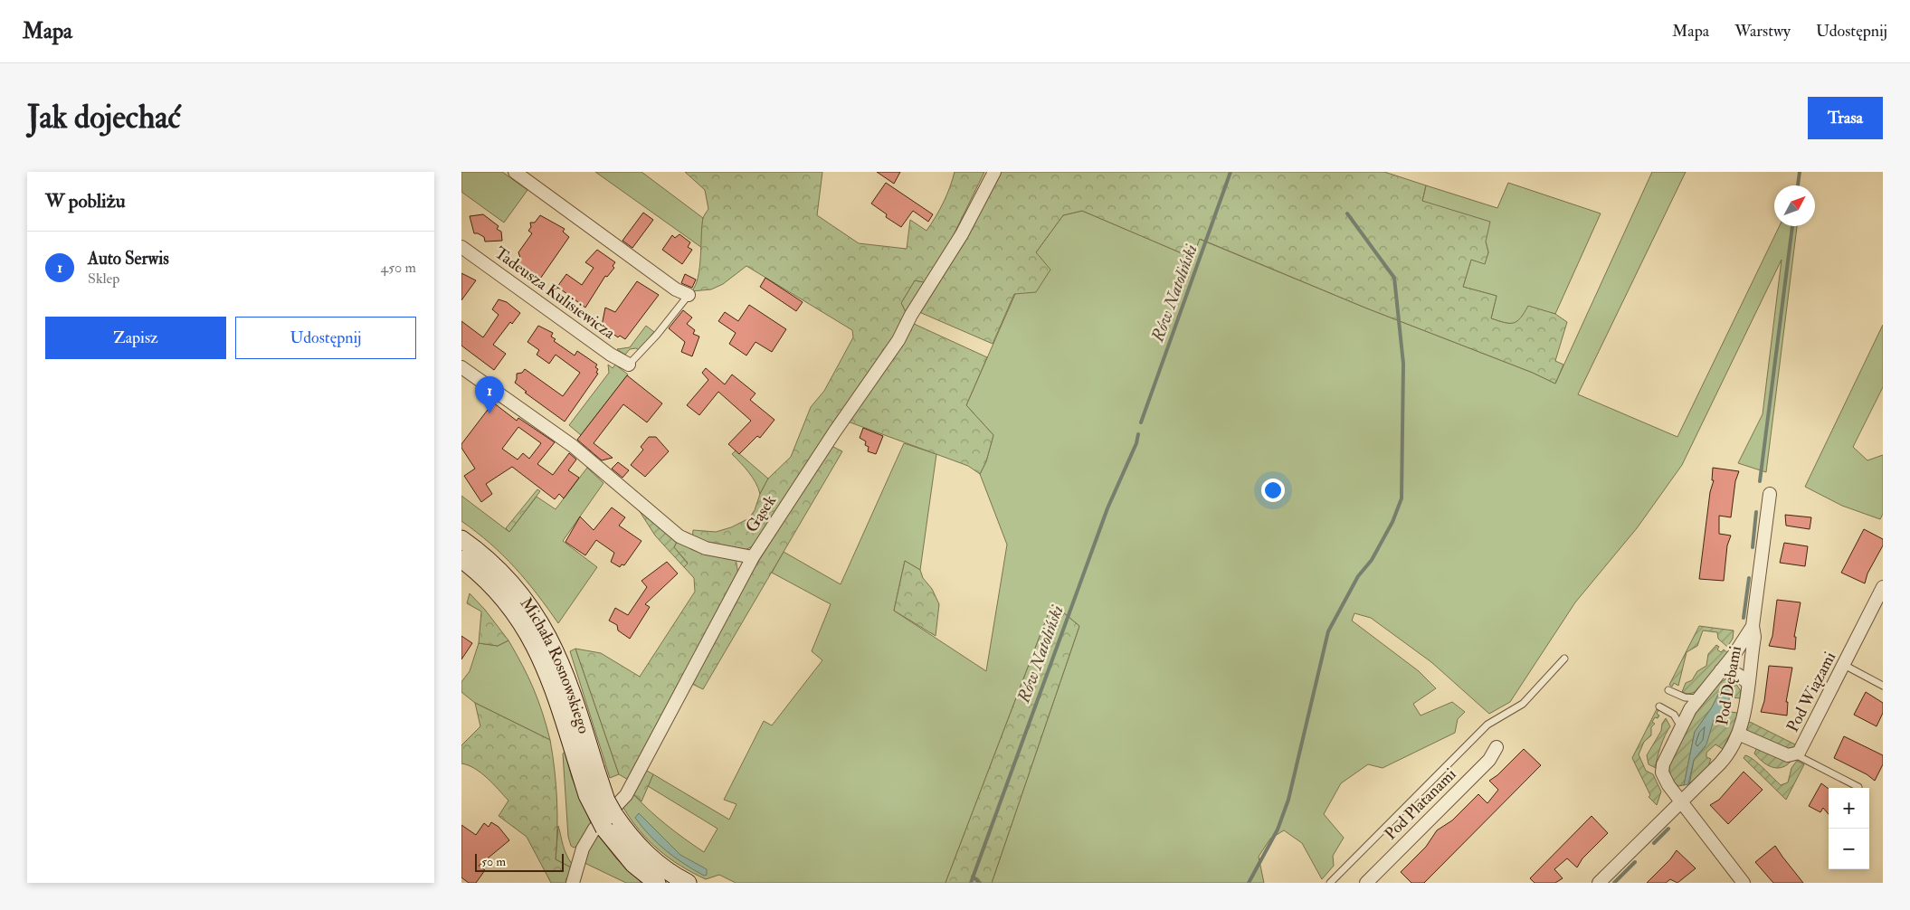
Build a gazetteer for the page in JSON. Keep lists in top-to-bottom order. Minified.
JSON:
{"streets":{"street":["Tadeusza Kulisiewicza","Gąsek","Michała Rosnowskiego","Pod Dębami","Pod Wiązami","Pod Platanami"]},"crossings":[["Pod Dębami","Pod Wiązami"]],"water":["Rów Natoliński"],"scale_bar":"50 m","north":"top right","page":{"header":"Mapa","nav":["Mapa","Warstwy","Udostępnij"],"buttons":["Trasa",["Zapisz","Udostępnij"]],"title":"Jak dojechać","heading":"W pobliżu","list":[{"mark":"1","name":"Auto Serwis","note":"Sklep","value":"450 m"}],"pins":"1","map_buttons":["+","−"],"scale":"50 m"}}
